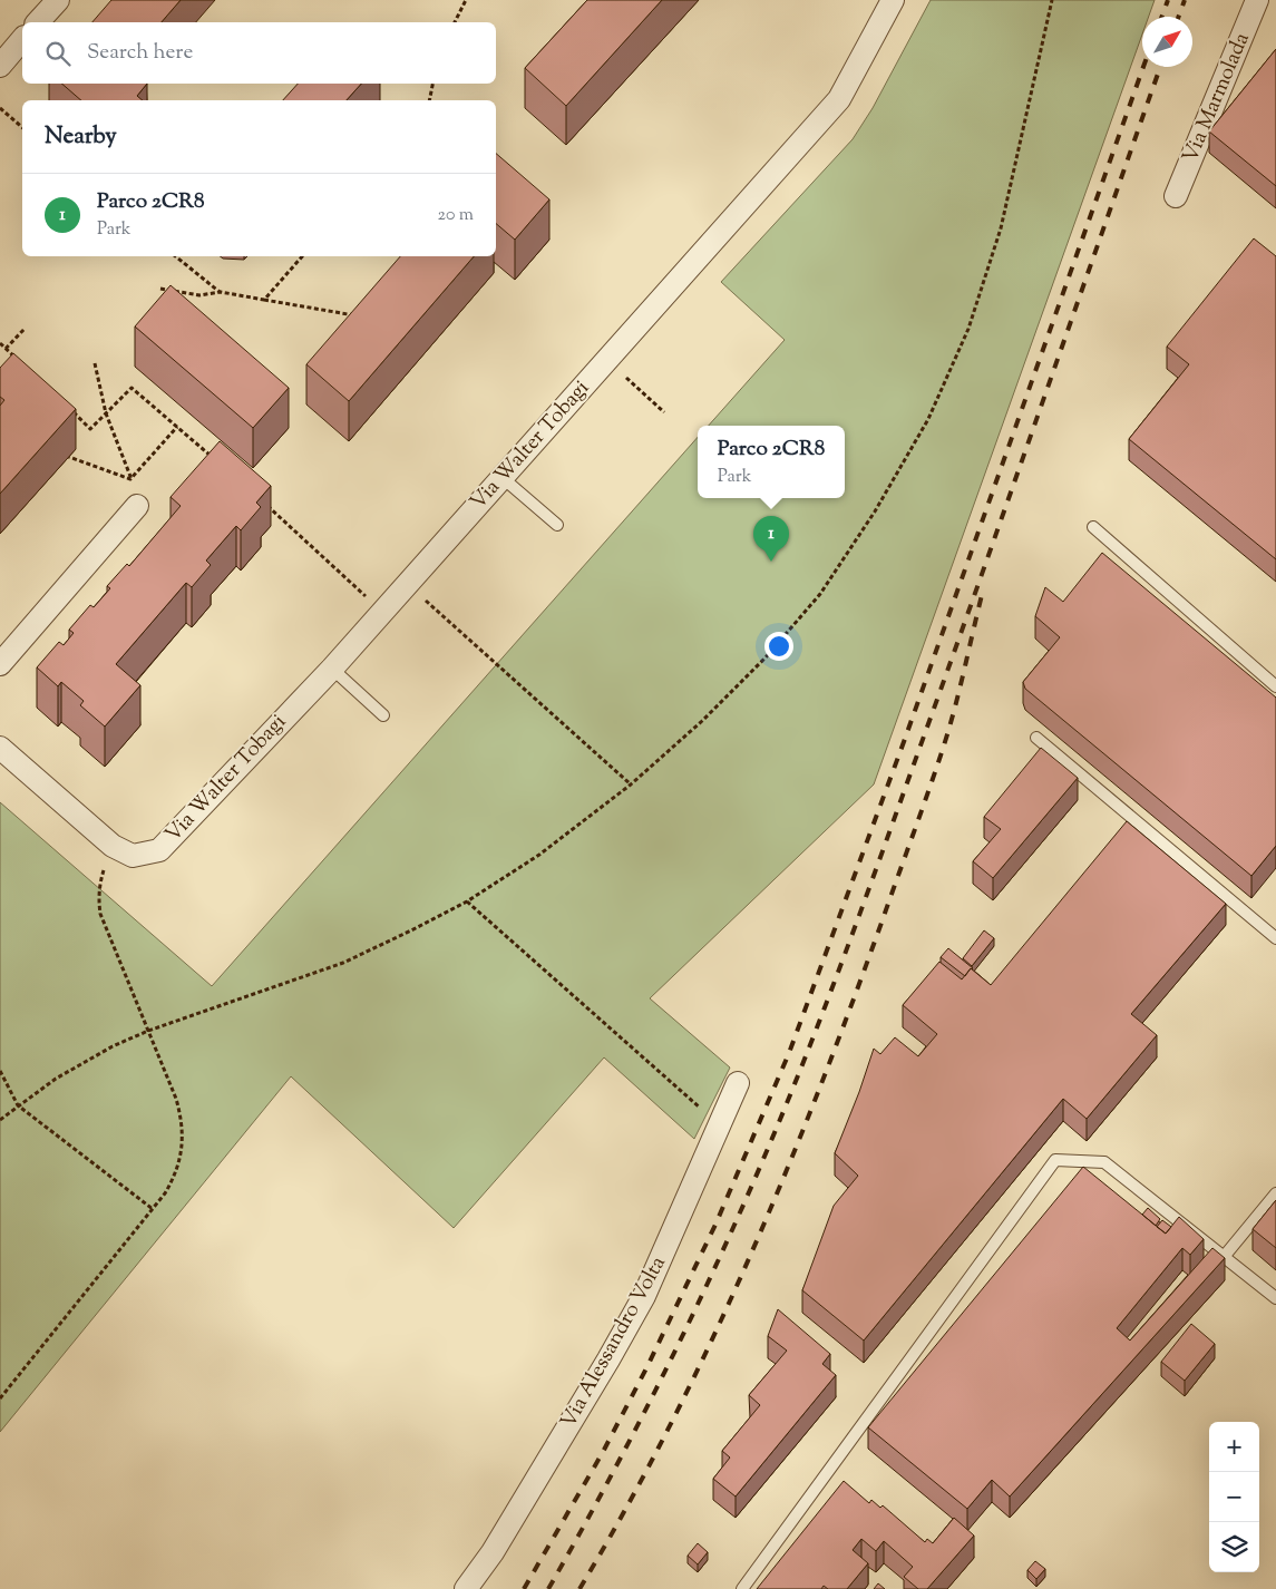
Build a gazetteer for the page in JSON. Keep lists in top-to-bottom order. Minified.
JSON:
{"streets":{"street":["Via Marmolada","Via Walter Tobagi","Via Alessandro Volta"]},"north":"top right","page":{"search":"Search here","heading":"Nearby","list":[{"mark":"1","name":"Parco 2CR8","note":"Park","value":"20 m"}],"popup":["Parco 2CR8","Park"],"pins":"1","map_buttons":["+","−"]}}
